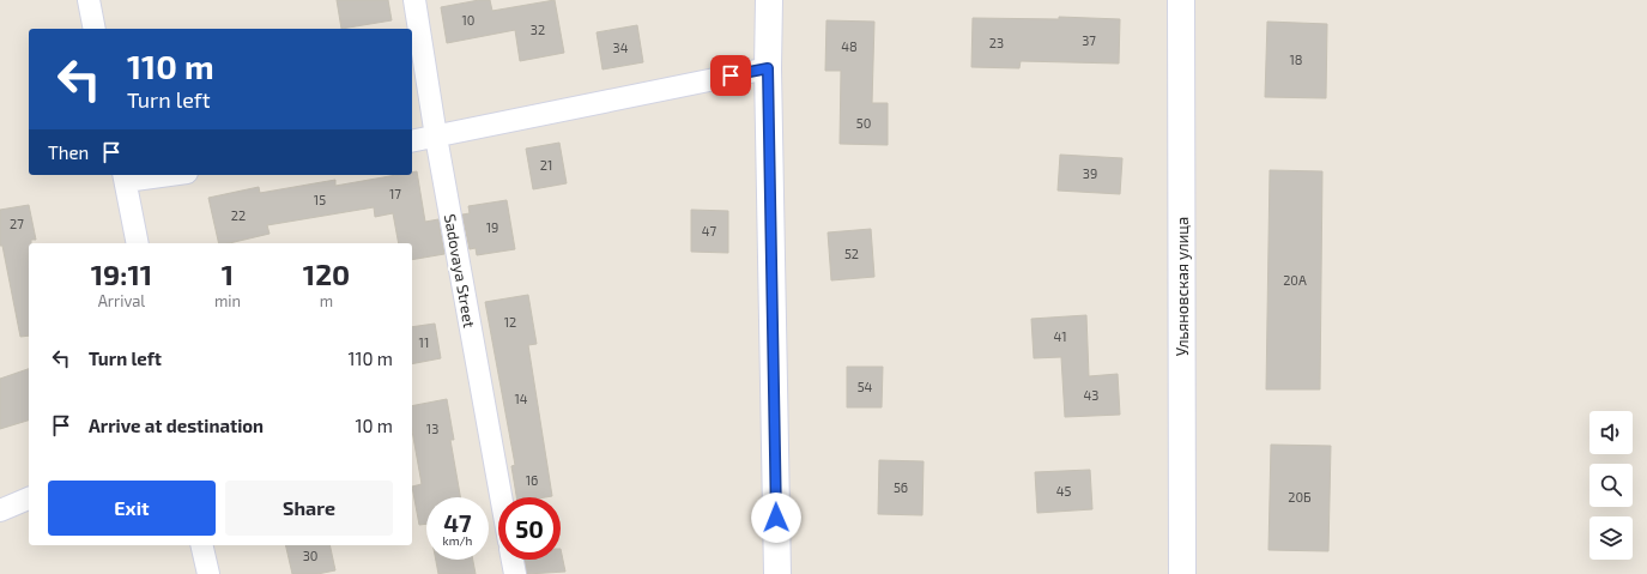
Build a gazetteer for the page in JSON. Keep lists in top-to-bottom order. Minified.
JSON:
{"streets":{"main road":["Ульяновская улица"],"street":["Sadovaya Street"]},"house_numbers":["10","32","37","23","48","34","18","50","21","39","17","15","22","27","19","47","52","20А","12","41","11","54","43","14","13","16","56","45","20Б","30"],"page":{"turn":["110 m","Turn left"],"then":"Then","eta":["19:11","Arrival","1","min","120","m"],"list":[{"name":"Turn left","value":"110 m"},{"name":"Arrive at destination","value":"10 m"}],"buttons":["Exit","Share"],"speed":"47 km/h","limit":"50"}}
